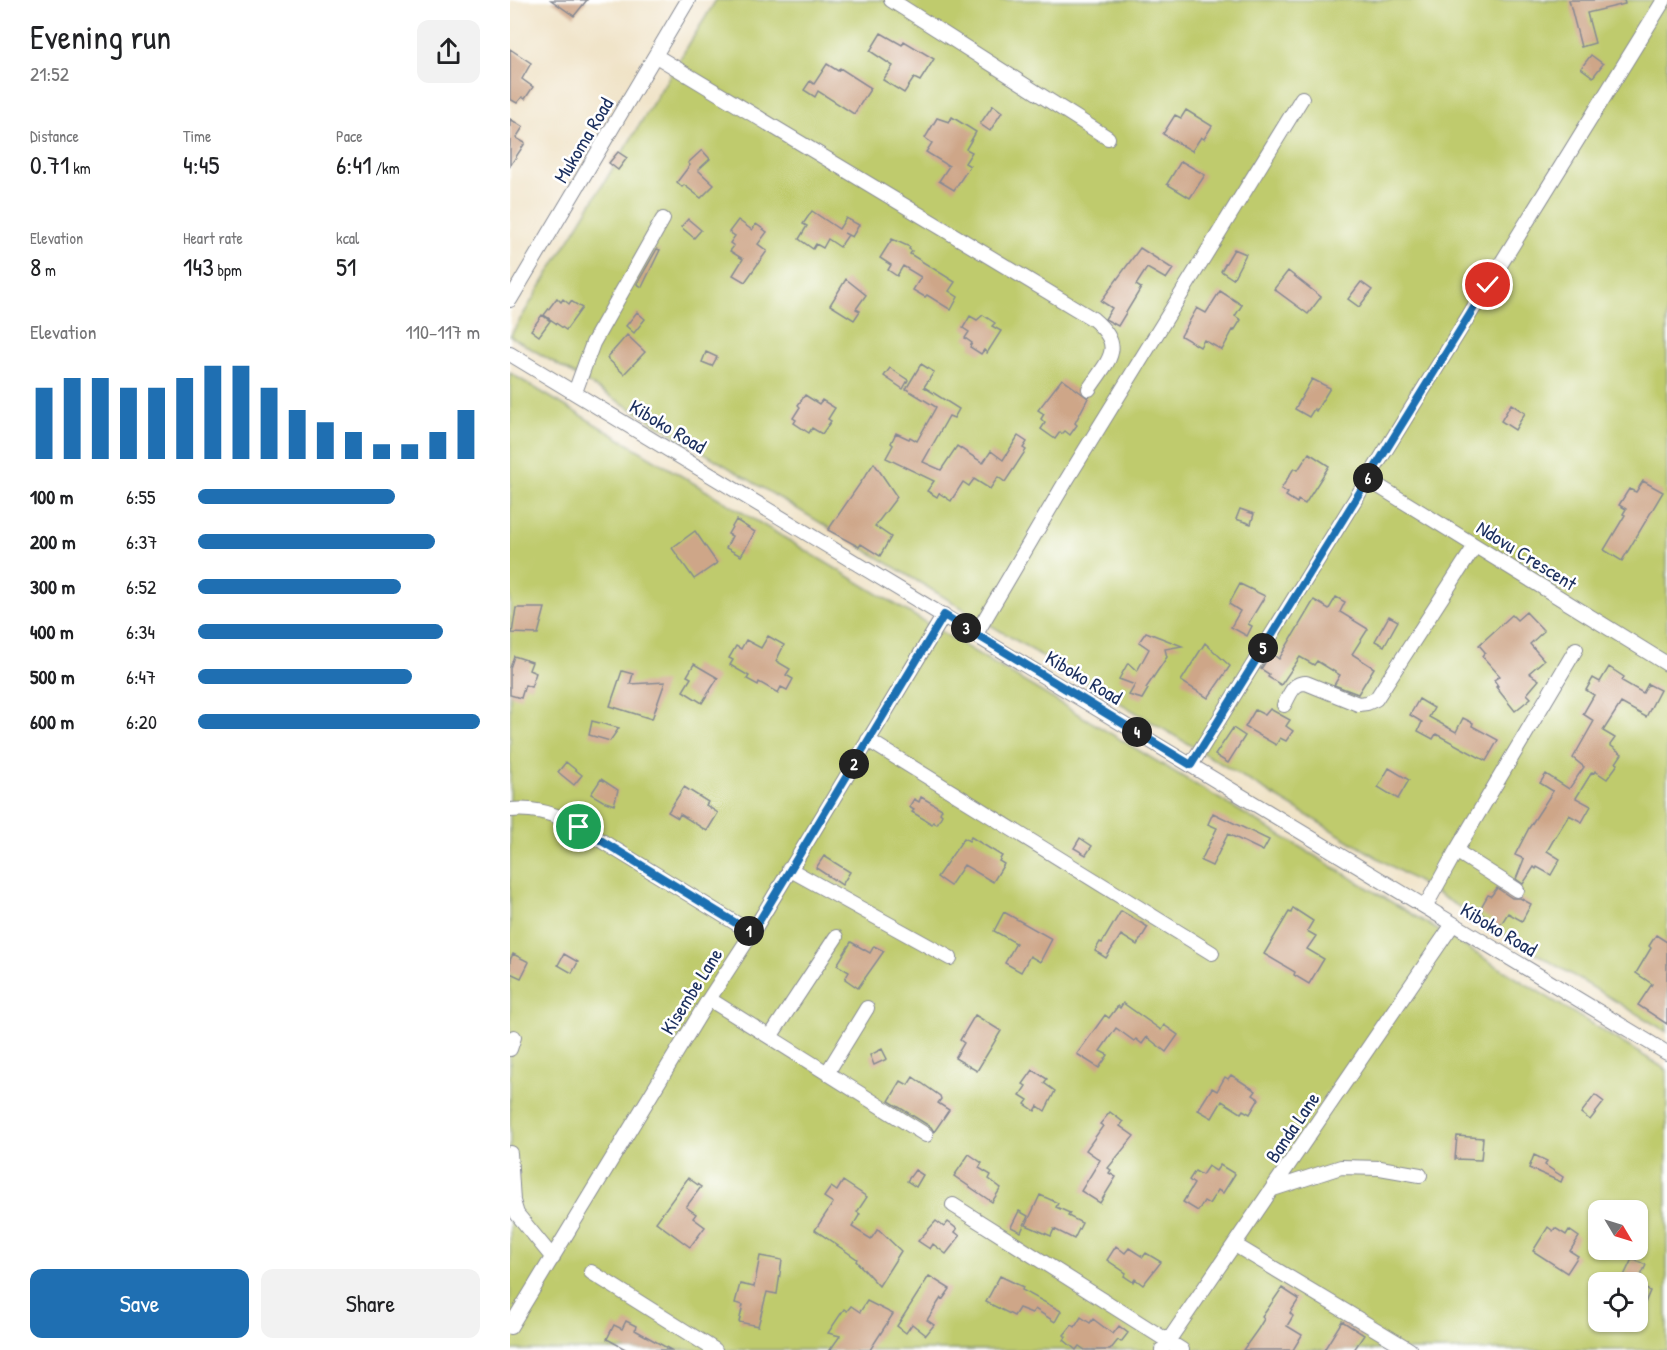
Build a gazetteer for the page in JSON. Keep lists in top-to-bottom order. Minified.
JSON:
{"streets":{"street":["Mukoma Road","Kiboko Road","Ndovu Crescent","Kisembe Lane","Banda Lane"]},"crossings":[["Kiboko Road","Kisembe Lane"],["Kiboko Road","Banda Lane"]],"north":"bottom right","page":{"heading":["Evening run","21:52"],"stats":[["Distance","0.71 km"],["Time","4:45"],["Pace","6:41 /km"],["Elevation","8 m"],["Heart rate","143 bpm"],["kcal","51"]],"chart":["Elevation","110–117 m"],"pins":["6","3","5","4","2","1"],"list":[{"name":"100 m","note":"6:55"},{"name":"200 m","note":"6:37"},{"name":"300 m","note":"6:52"},{"name":"400 m","note":"6:34"},{"name":"500 m","note":"6:47"},{"name":"600 m","note":"6:20"}],"buttons":["Save","Share"]}}
